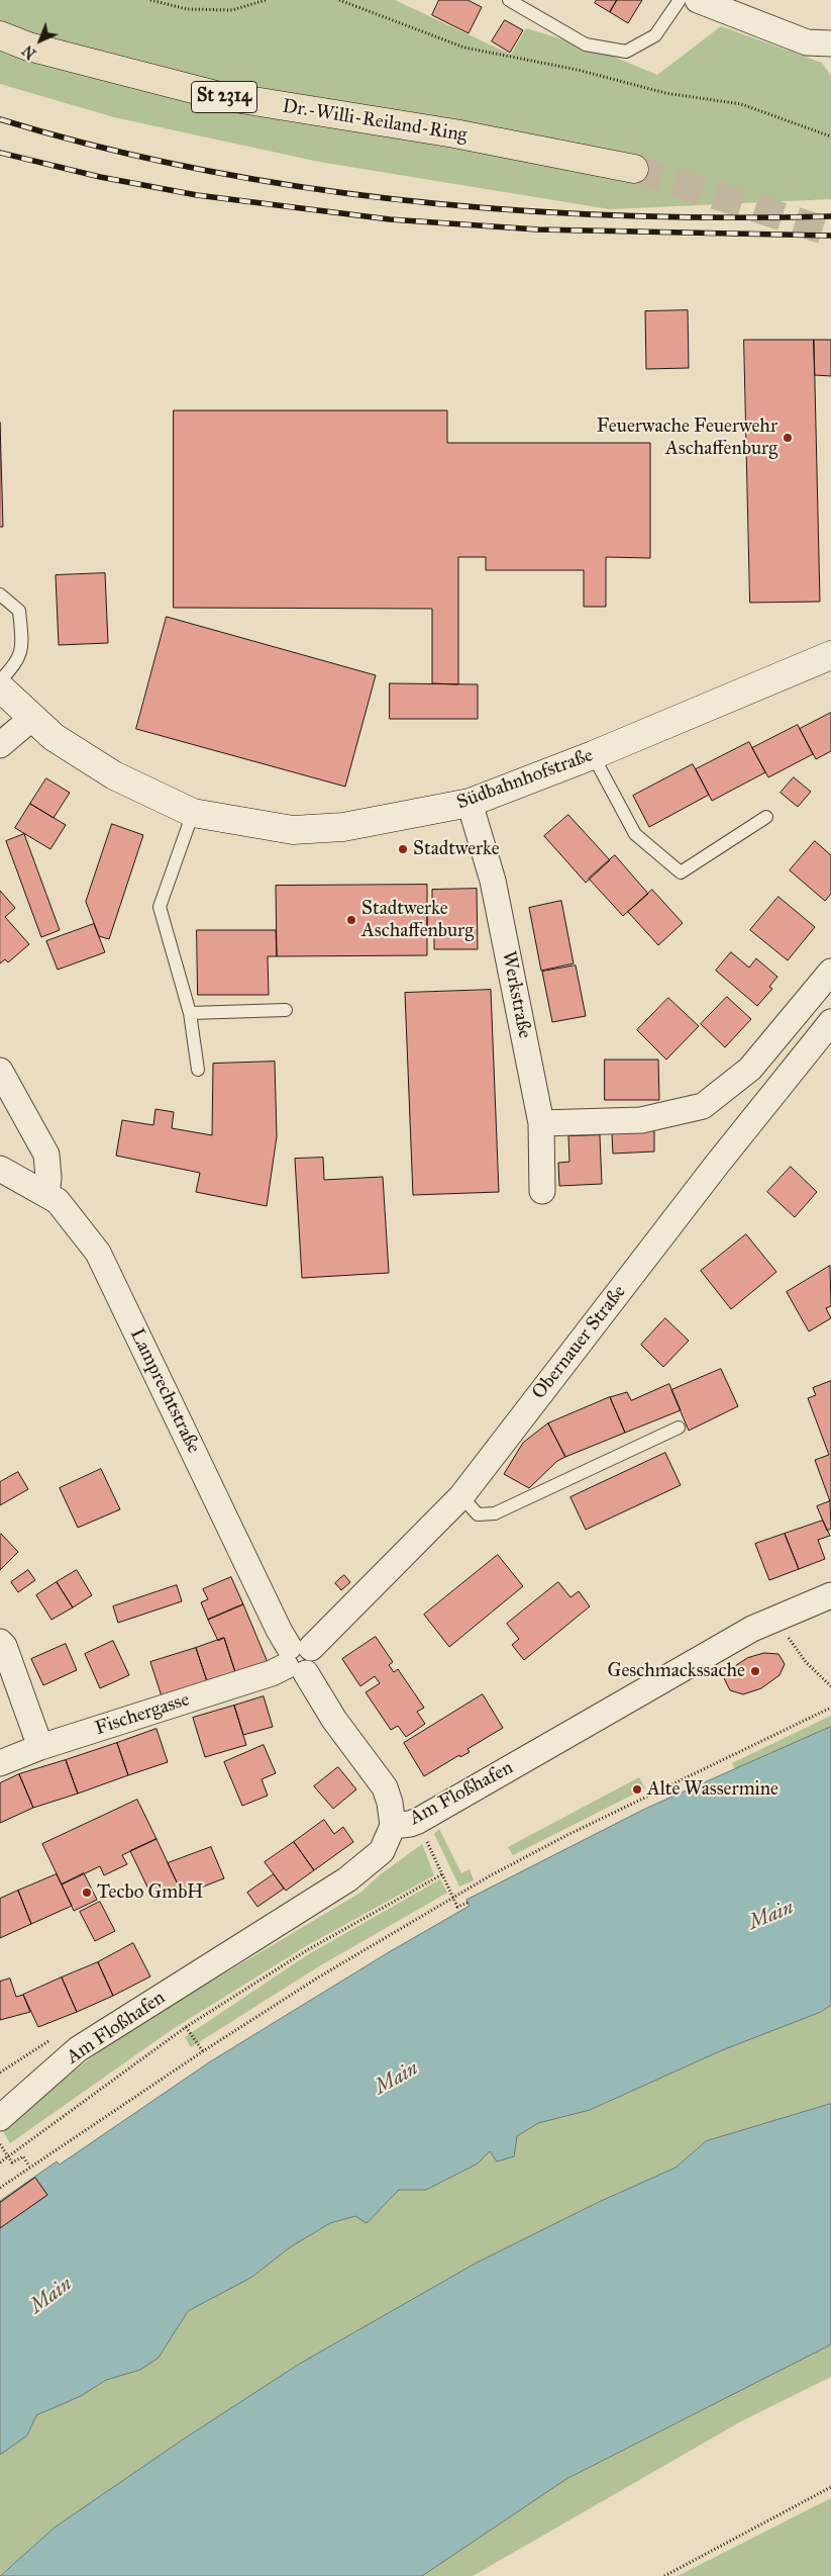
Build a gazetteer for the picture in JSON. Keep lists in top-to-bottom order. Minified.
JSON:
{"streets":{"highway":["St 2314","Dr.-Willi-Reiland-Ring"],"street":["Südbahnhofstraße","Werkstraße","Obernauer Straße","Lamprechtstraße","Fischergasse","Am Floßhafen"]},"crossings":[["Südbahnhofstraße","Werkstraße"],["Obernauer Straße","Lamprechtstraße"],["Obernauer Straße","Fischergasse"],["Lamprechtstraße","Fischergasse"],["Lamprechtstraße","Am Floßhafen"]],"water":["Main"],"places":["Feuerwache Feuerwehr Aschaffenburg","Stadtwerke","Stadtwerke Aschaffenburg","Geschmackssache","Alte Wassermine","Tecbo GmbH"],"north":"bottom left"}
